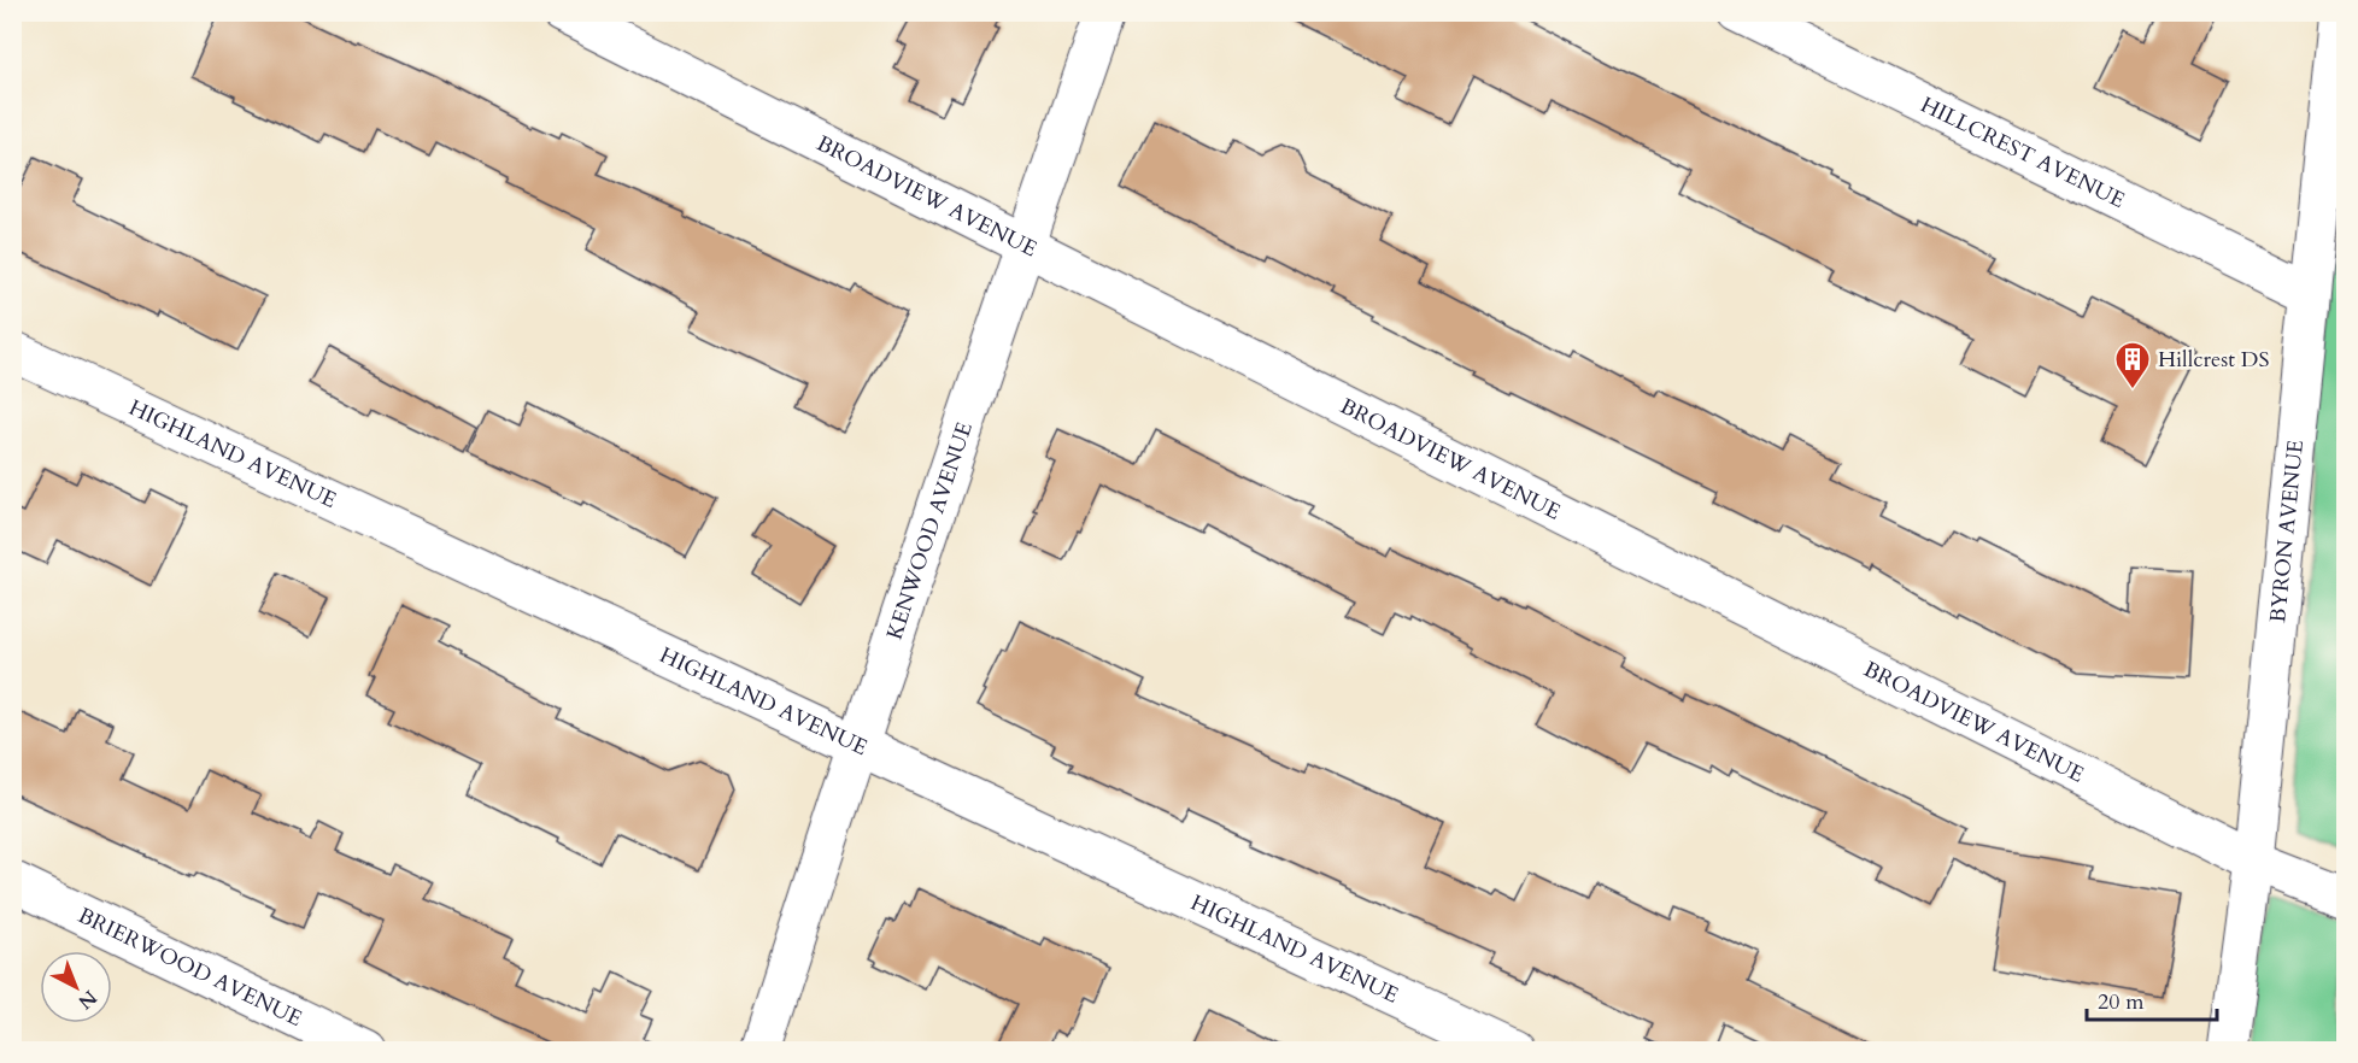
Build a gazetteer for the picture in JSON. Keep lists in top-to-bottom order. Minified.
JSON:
{"streets":{"street":["HILLCREST AVENUE","BROADVIEW AVENUE","HIGHLAND AVENUE","KENWOOD AVENUE","BYRON AVENUE","BRIERWOOD AVENUE"]},"crossings":[["HILLCREST AVENUE","BYRON AVENUE"],["BROADVIEW AVENUE","KENWOOD AVENUE"],["BROADVIEW AVENUE","BYRON AVENUE"],["HIGHLAND AVENUE","KENWOOD AVENUE"]],"places":{"building":["Hillcrest DS"]},"scale_bar":"20 m","north":"bottom right"}
